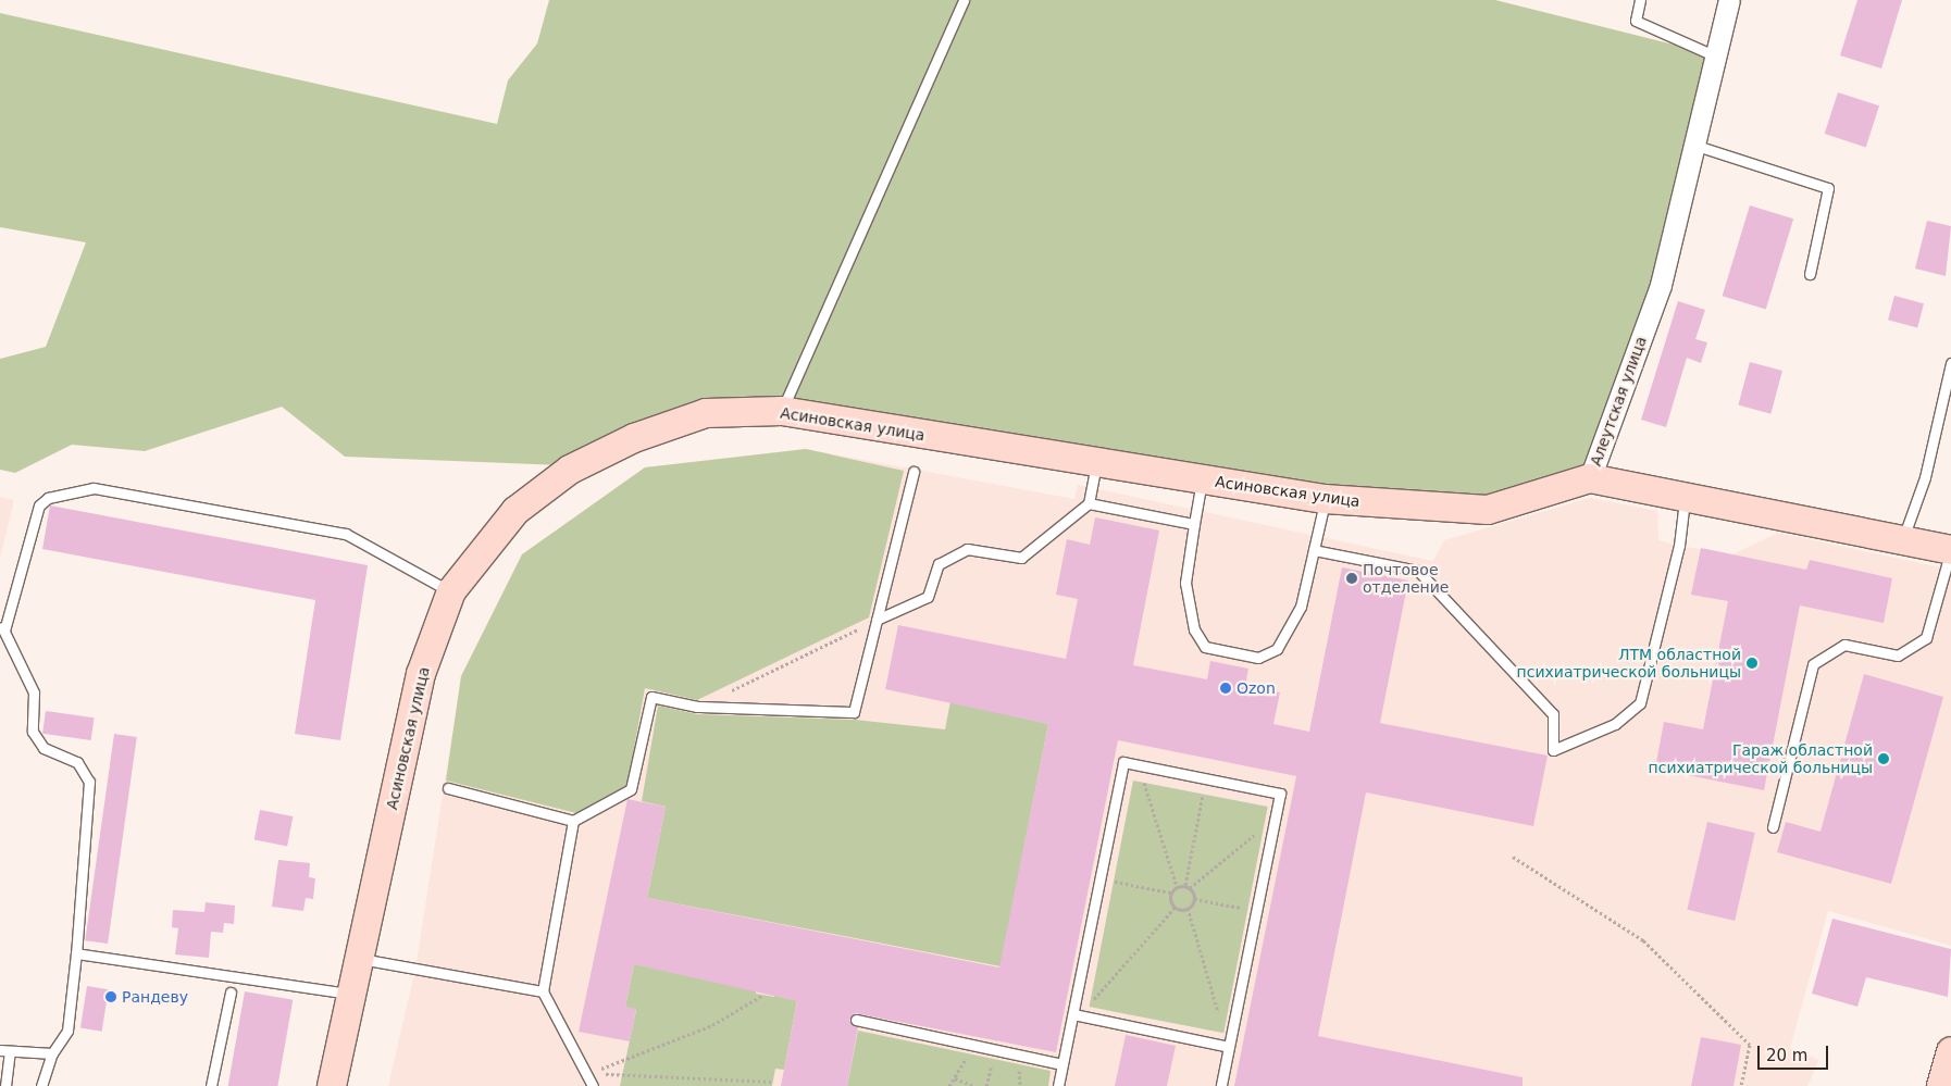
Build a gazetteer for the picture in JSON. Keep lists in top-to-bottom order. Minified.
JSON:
{"streets":{"street":["Алеутская улица","Асиновская улица"]},"crossings":[["Алеутская улица","Асиновская улица"]],"places":["Почтовое отделение","ЛТМ областной психиатрической больницы","Ozon","Гараж областной психиатрической больницы","Рандеву"],"scale_bar":"20 m"}
